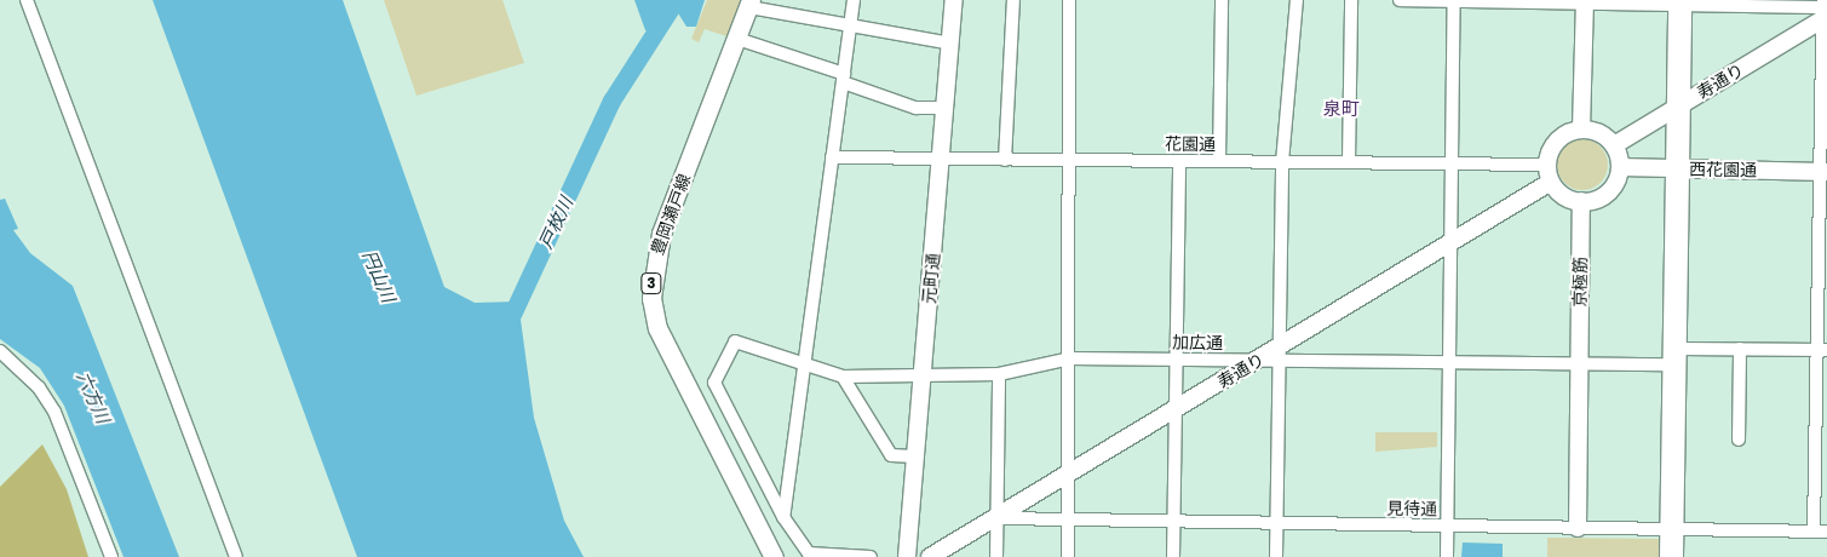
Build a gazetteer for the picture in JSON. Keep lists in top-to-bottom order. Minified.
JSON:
{"streets":{"main road":["豊岡瀬戸線","3"],"street":["寿通り","花園通","西花園通","元町通","京極筋","加広通","見待通"]},"crossings":[["寿通り","花園通"],["寿通り","西花園通"],["寿通り","京極筋"],["寿通り","加広通"],["寿通り","見待通"],["花園通","西花園通"],["花園通","元町通"],["花園通","京極筋"],["西花園通","京極筋"],["元町通","加広通"],["京極筋","見待通"]],"districts":["泉町"],"water":["戸枚川","円山川","六方川"]}
